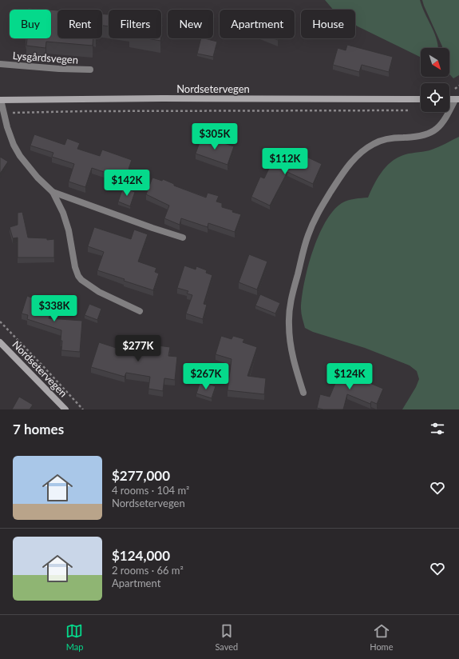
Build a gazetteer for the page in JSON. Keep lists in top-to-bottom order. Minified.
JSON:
{"streets":{"main road":["Nordsetervegen"],"street":["Lysgårdsvegen"]},"north":"bottom right","page":{"chip":["Buy","Rent","Filters","New","Apartment","House"],"price":["$305K","$112K","$142K","$338K","$277K","$267K","$124K"],"heading":"7 homes","list":[{"name":"$277,000","note":"4 rooms · 104 m² · Nordsetervegen"},{"name":"$124,000","note":"2 rooms · 66 m² · Apartment"}],"tabs":["Map","Saved","Home"]}}
